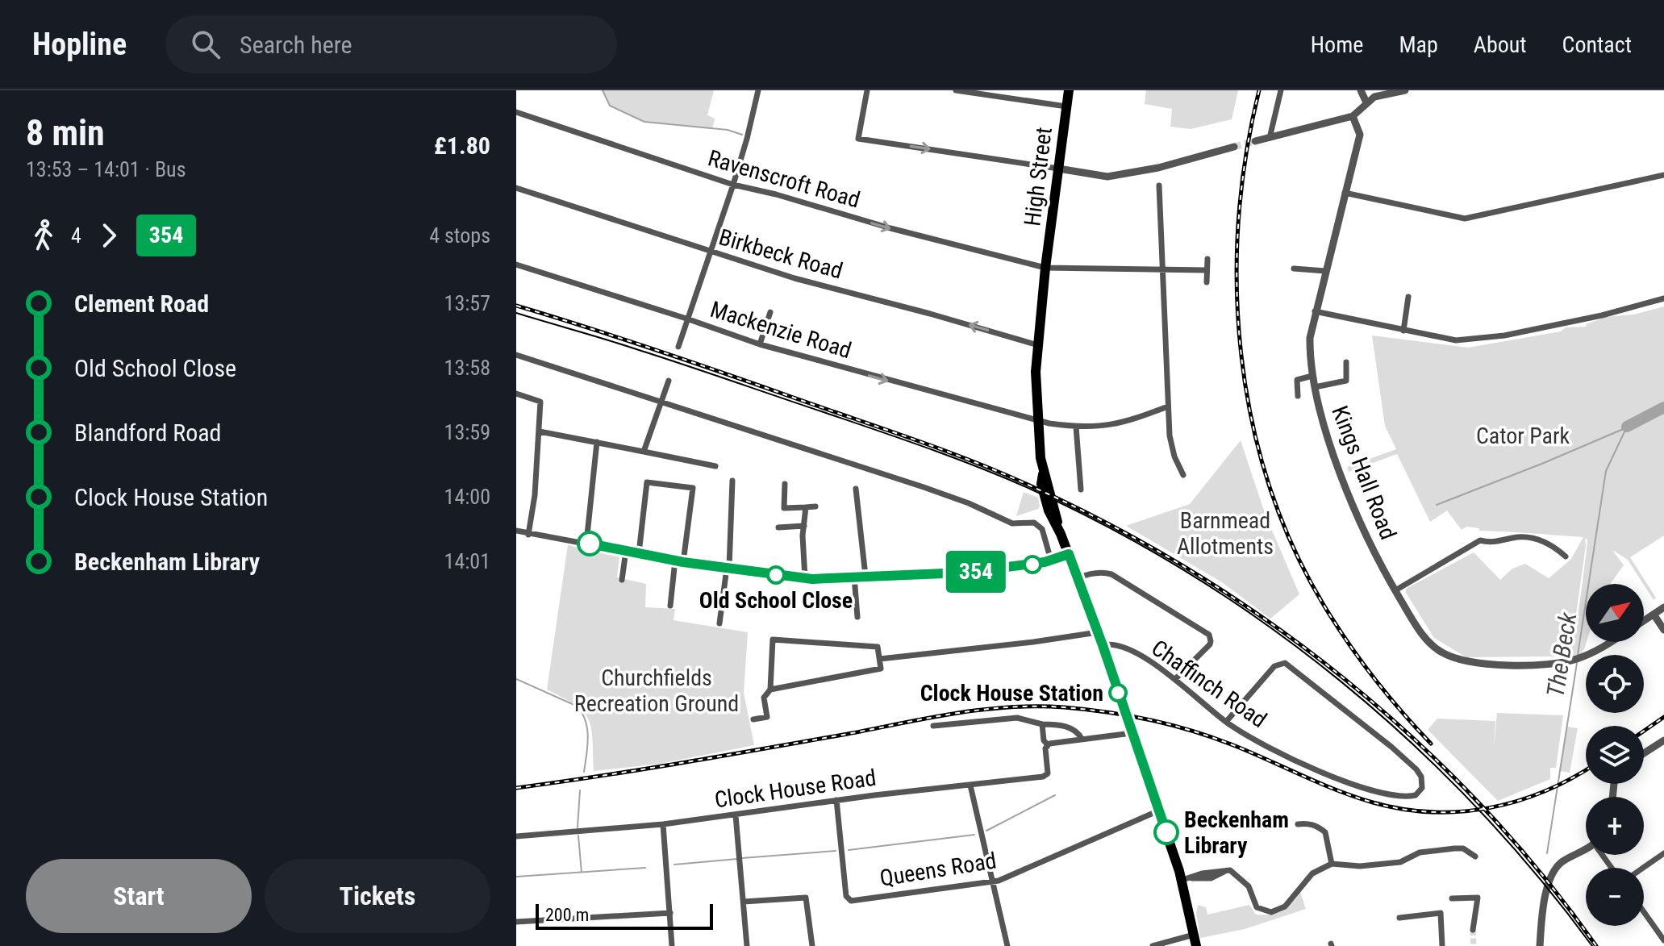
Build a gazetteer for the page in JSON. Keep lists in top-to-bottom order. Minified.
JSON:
{"streets":{"main road":["High Street"],"street":["Ravenscroft Road","Birkbeck Road","Mackenzie Road","Kings Hall Road","Chaffinch Road","Clock House Road","Queens Road"]},"crossings":[["High Street","Ravenscroft Road"],["High Street","Birkbeck Road"],["High Street","Mackenzie Road"],["High Street","Chaffinch Road"],["High Street","Queens Road"],["Clock House Road","Queens Road"]],"one_way":["Ravenscroft Road","Birkbeck Road","Mackenzie Road"],"water":["The Beck"],"parks":["Cator Park","Barnmead Allotments","Churchfields Recreation Ground"],"places":["Old School Close","Clock House Station","Beckenham Library"],"lines":["bus line 354"],"scale_bar":"200 m","north":"top right","page":{"header":"Hopline","search":"Search here","nav":["Home","Map","About","Contact"],"heading":["8 min","13:53 – 14:01 · Bus","£1.80"],"on_map":"354","legs":["4","354","4 stops"],"list":[{"name":"Clement Road","value":"13:57"},{"name":"Old School Close","value":"13:58"},{"name":"Blandford Road","value":"13:59"},{"name":"Clock House Station","value":"14:00"},{"name":"Beckenham Library","value":"14:01"}],"map_buttons":["+","−"],"buttons":["Start","Tickets"],"scale":"200 m"}}
